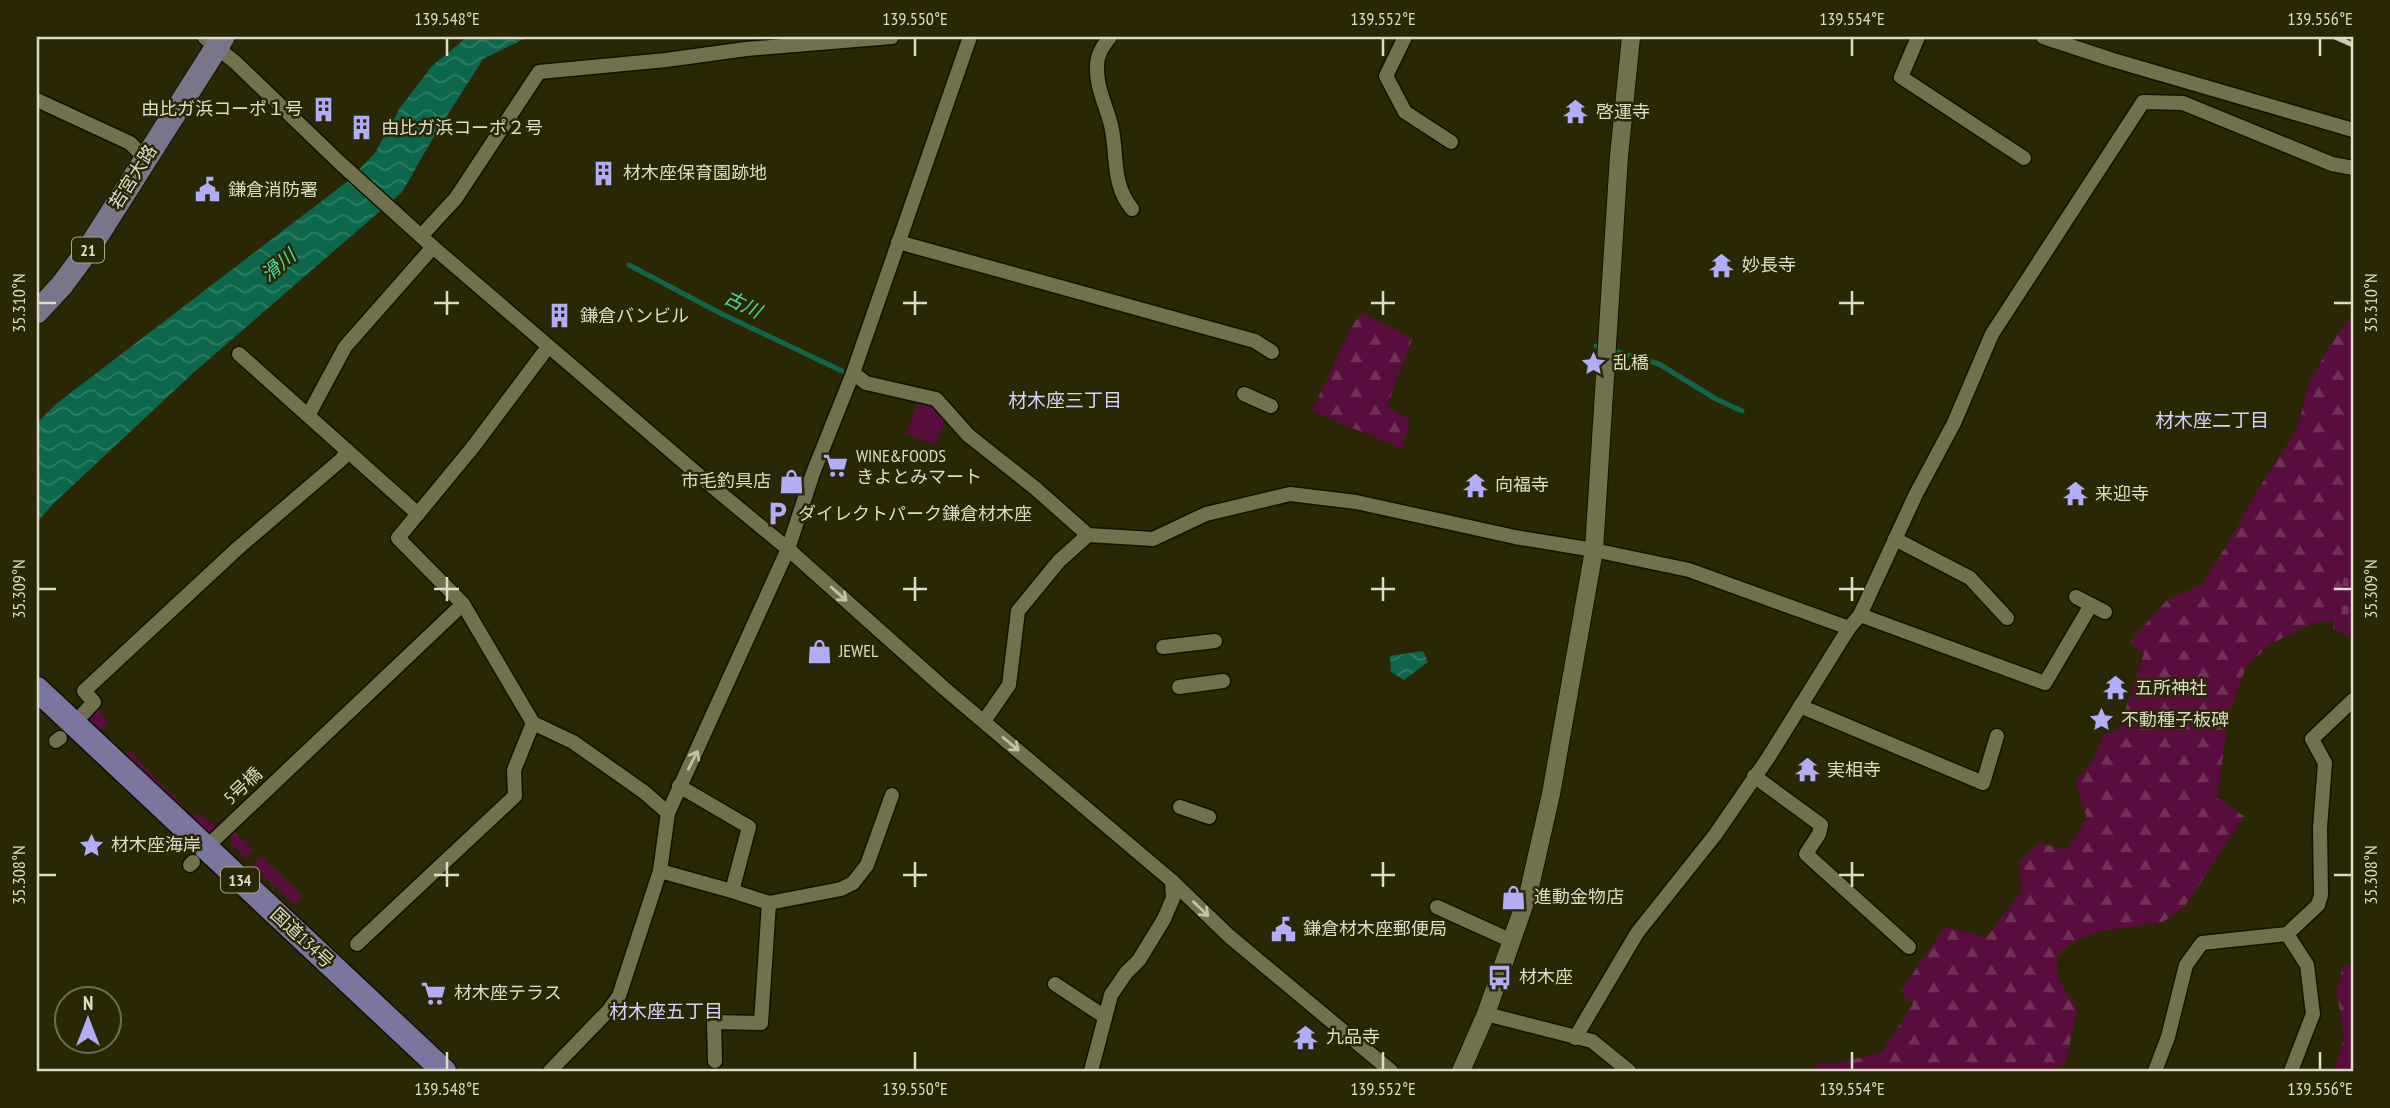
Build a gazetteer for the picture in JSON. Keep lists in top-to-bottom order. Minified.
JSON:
{"streets":{"highway":["134","国道134号"],"main road":["若宮大路","21"],"street":["5号橋"]},"districts":["材木座三丁目","材木座二丁目","材木座五丁目"],"water":["滑川","古川"],"places":{"building":["由比ガ浜コーポ１号","由比ガ浜コーポ２号","材木座保育園跡地","鎌倉バンビル"],"temple":["啓運寺","妙長寺","向福寺","来迎寺","五所神社","実相寺","九品寺"],"public building":["鎌倉消防署","鎌倉材木座郵便局"],"place":["乱橋","不動種子板碑","材木座海岸"],"supermarket":["WINE&FOODS きよとみマート","材木座テラス"],"shop":["市毛釣具店","JEWEL","進動金物店"],"parking":["ダイレクトパーク鎌倉材木座"],"bus stop":["材木座"]},"north":"top","coordinates":["139.548°E","139.550°E","139.552°E","139.554°E","139.556°E","35.310°N","35.309°N","35.308°N"]}
